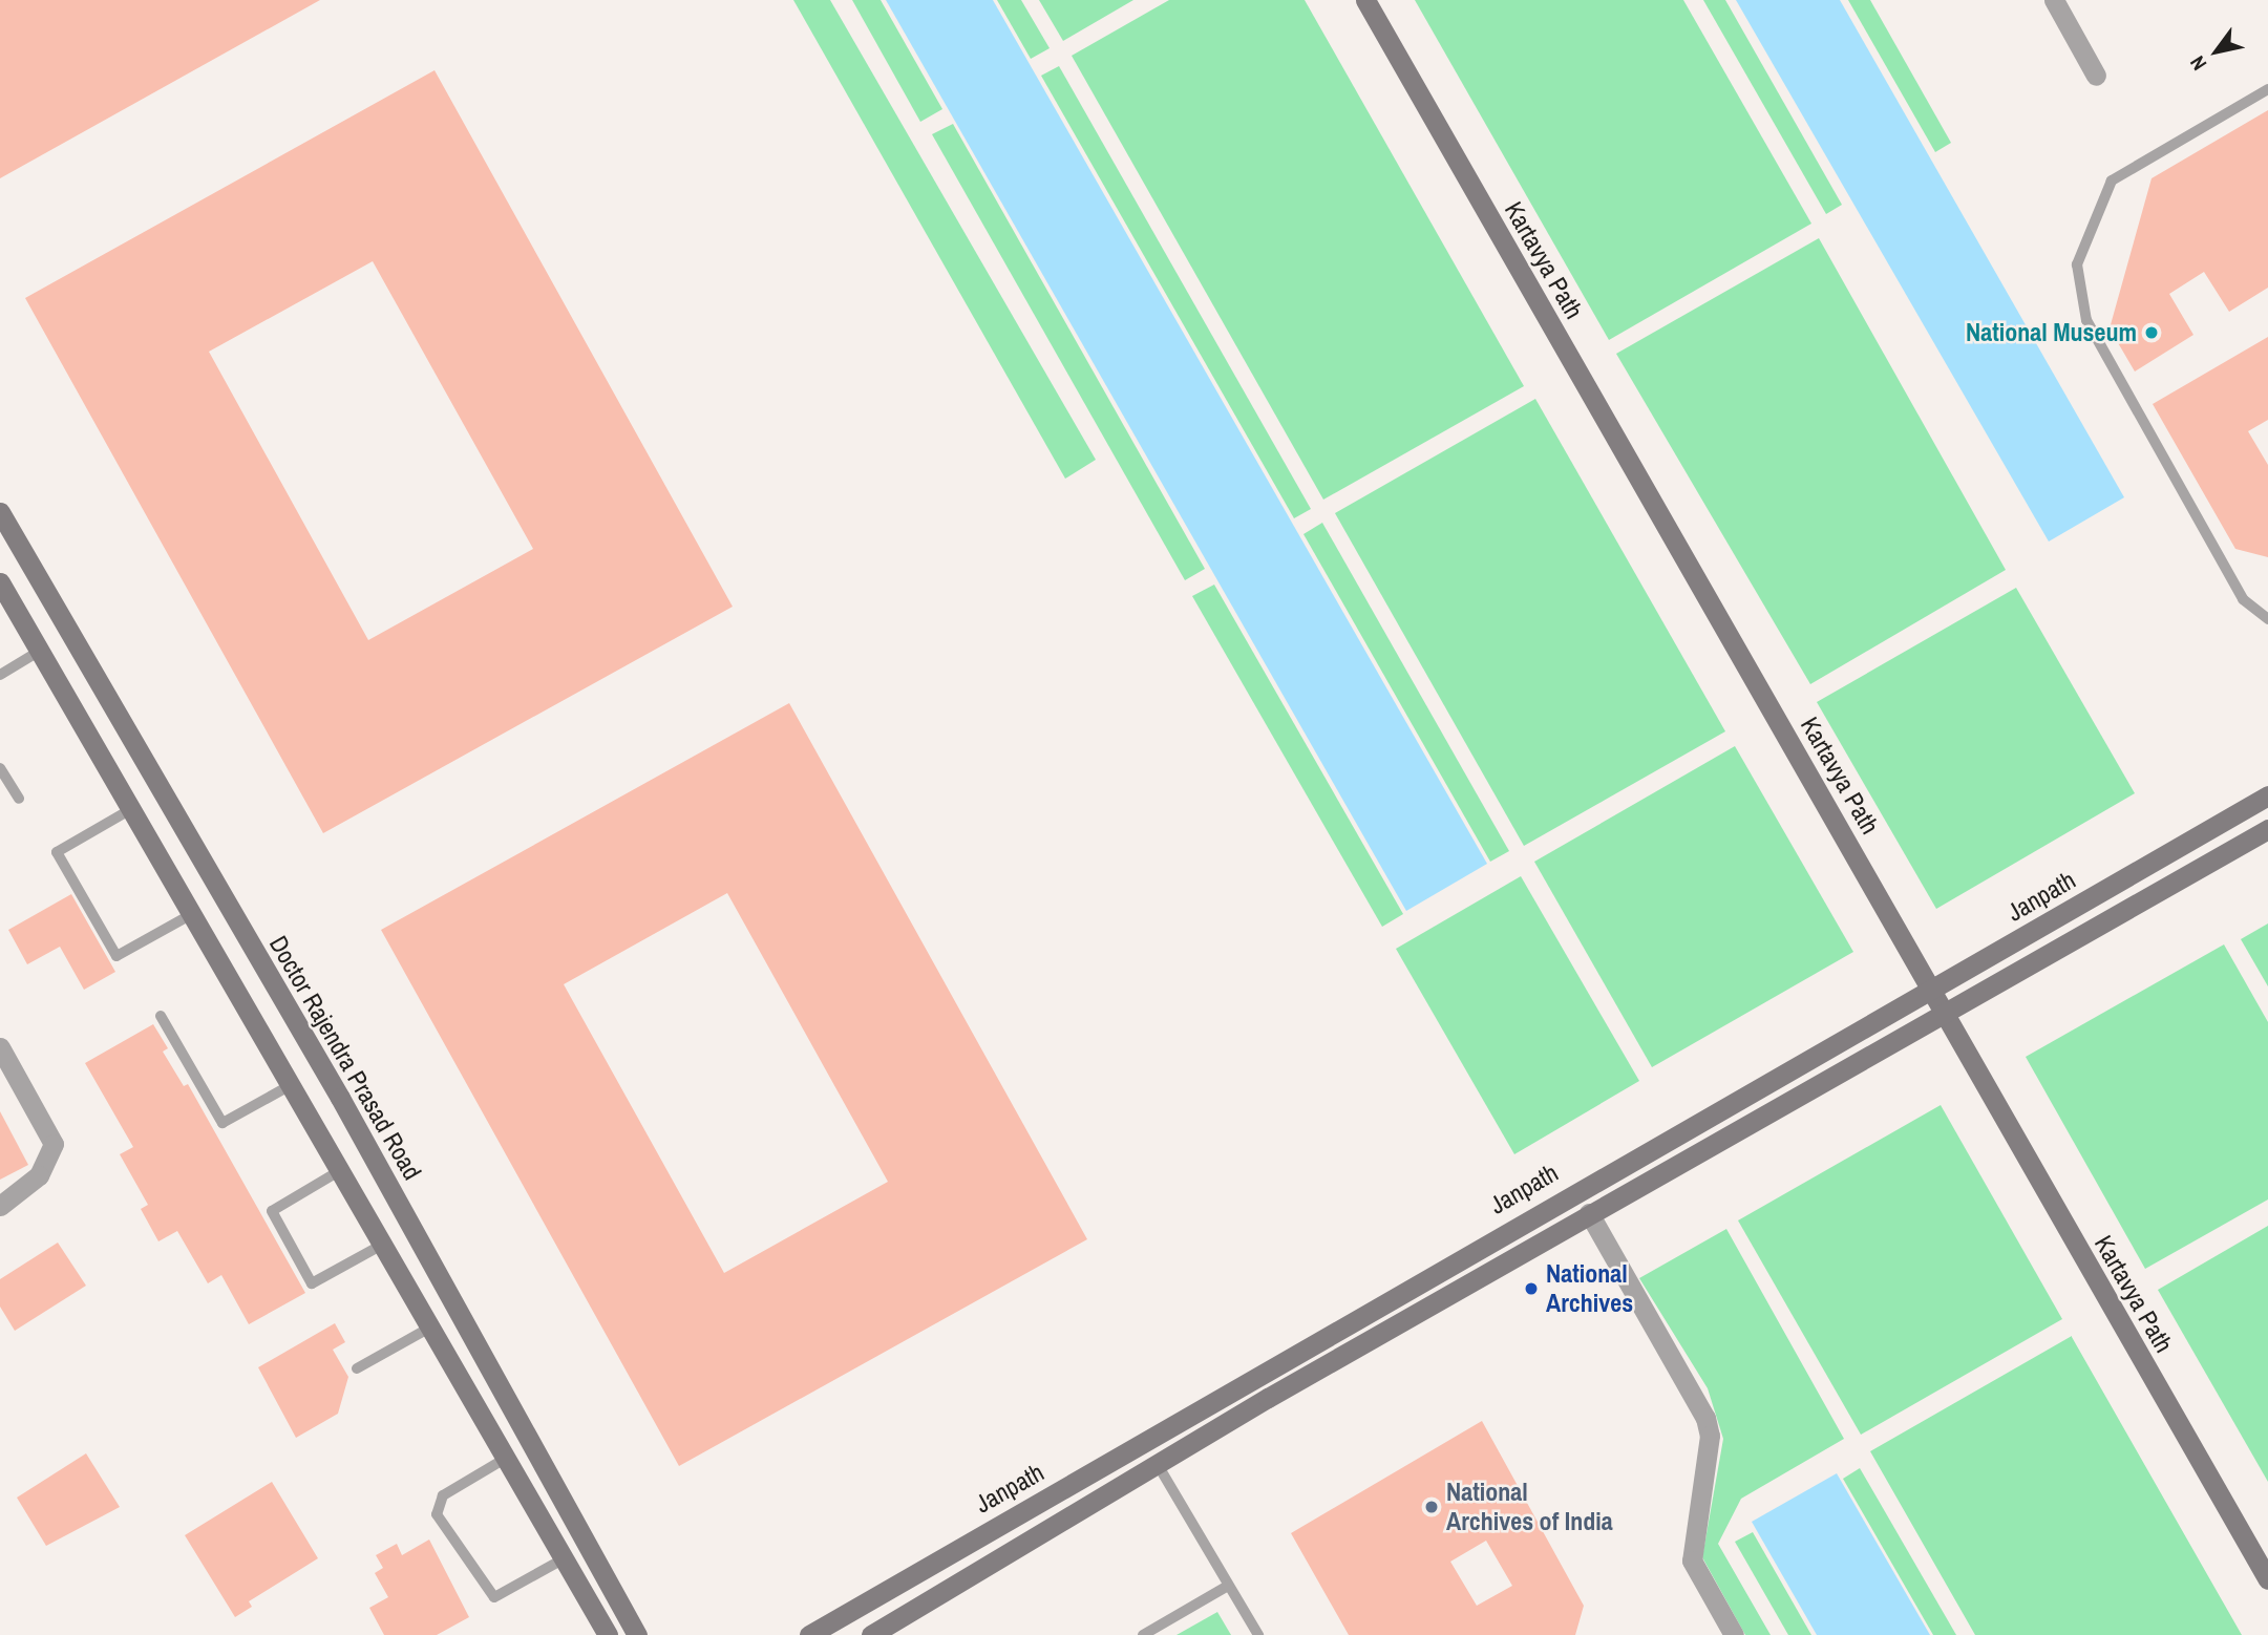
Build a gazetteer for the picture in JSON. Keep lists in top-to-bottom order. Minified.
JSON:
{"streets":{"main road":["Kartavya Path","Janpath","Doctor Rajendra Prasad Road"]},"crossings":[["Kartavya Path","Janpath"]],"places":["National Museum","National Archives","National Archives of India"],"north":"bottom left"}
